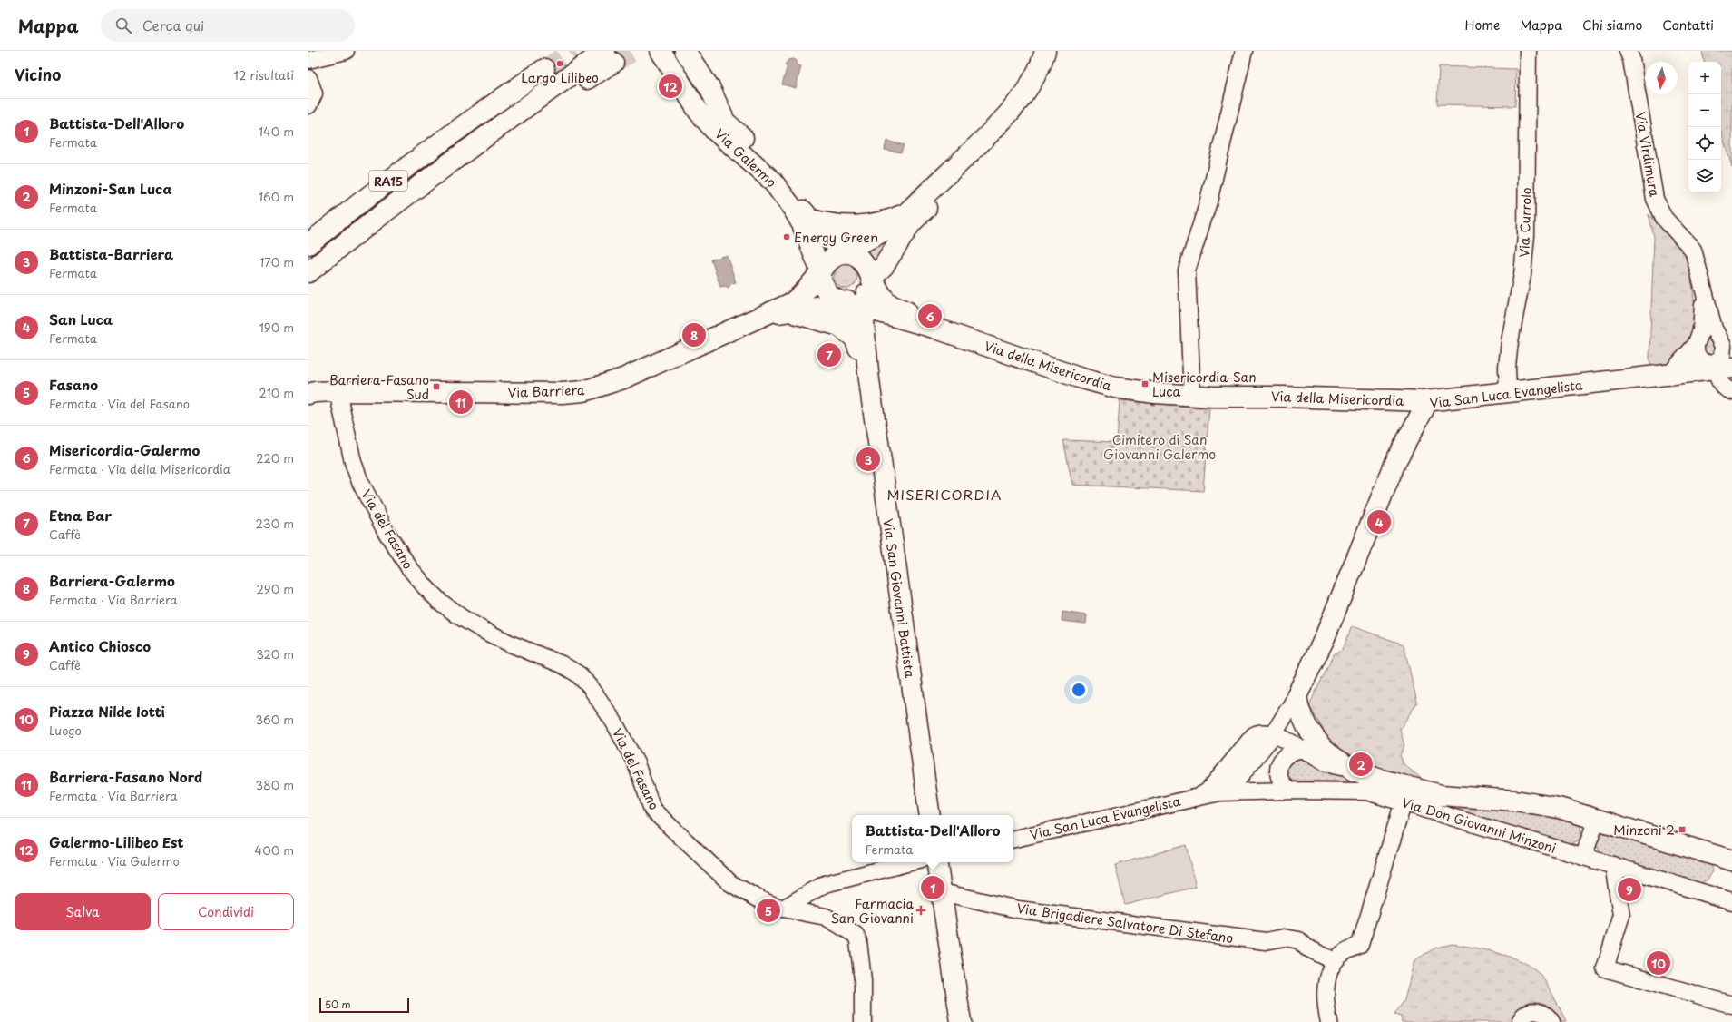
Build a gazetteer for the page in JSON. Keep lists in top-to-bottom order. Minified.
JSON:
{"streets":{"main road":["Via Galermo","RA15","Via della Misericordia","Via Barriera","Via San Luca Evangelista","Via San Giovanni Battista","Via Don Giovanni Minzoni"],"street":["Via Virdimura","Via Currolo","Via del Fasano","Via Brigadiere Salvatore Di Stefano"]},"crossings":[["Via Currolo","Via San Luca Evangelista"],["Via della Misericordia","Via San Luca Evangelista"],["Via Barriera","Via del Fasano"],["Via San Luca Evangelista","Via Don Giovanni Minzoni"]],"districts":["MISERICORDIA"],"parks":["Cimitero di San Giovanni Galermo"],"places":{"other":["Largo Lilibeo","Energy Green"],"transit":["Misericordia-San Luca","Barriera-Fasano Sud","Minzoni 2"],"health":["Farmacia San Giovanni"]},"scale_bar":"50 m","north":"bottom","page":{"header":"Mappa","search":"Cerca qui","nav":["Home","Mappa","Chi siamo","Contatti"],"heading":["Vicino","12 risultati"],"map_buttons":["+","−"],"pins":["12","6","8","7","11","3","4","2","1","9","5","10"],"list":[{"mark":"1","name":"Battista-Dell'Alloro","note":"Fermata","value":"140 m"},{"mark":"2","name":"Minzoni-San Luca","note":"Fermata","value":"160 m"},{"mark":"3","name":"Battista-Barriera","note":"Fermata","value":"170 m"},{"mark":"4","name":"San Luca","note":"Fermata","value":"190 m"},{"mark":"5","name":"Fasano","note":"Fermata · Via del Fasano","value":"210 m"},{"mark":"6","name":"Misericordia-Galermo","note":"Fermata · Via della Misericordia","value":"220 m"},{"mark":"7","name":"Etna Bar","note":"Caffè","value":"230 m"},{"mark":"8","name":"Barriera-Galermo","note":"Fermata · Via Barriera","value":"290 m"},{"mark":"9","name":"Antico Chiosco","note":"Caffè","value":"320 m"},{"mark":"10","name":"Piazza Nilde Iotti","note":"Luogo","value":"360 m"},{"mark":"11","name":"Barriera-Fasano Nord","note":"Fermata · Via Barriera","value":"380 m"},{"mark":"12","name":"Galermo-Lilibeo Est","note":"Fermata · Via Galermo","value":"400 m"}],"popup":["Battista-Dell'Alloro","Fermata"],"buttons":["Salva","Condividi"],"scale":"50 m"}}
